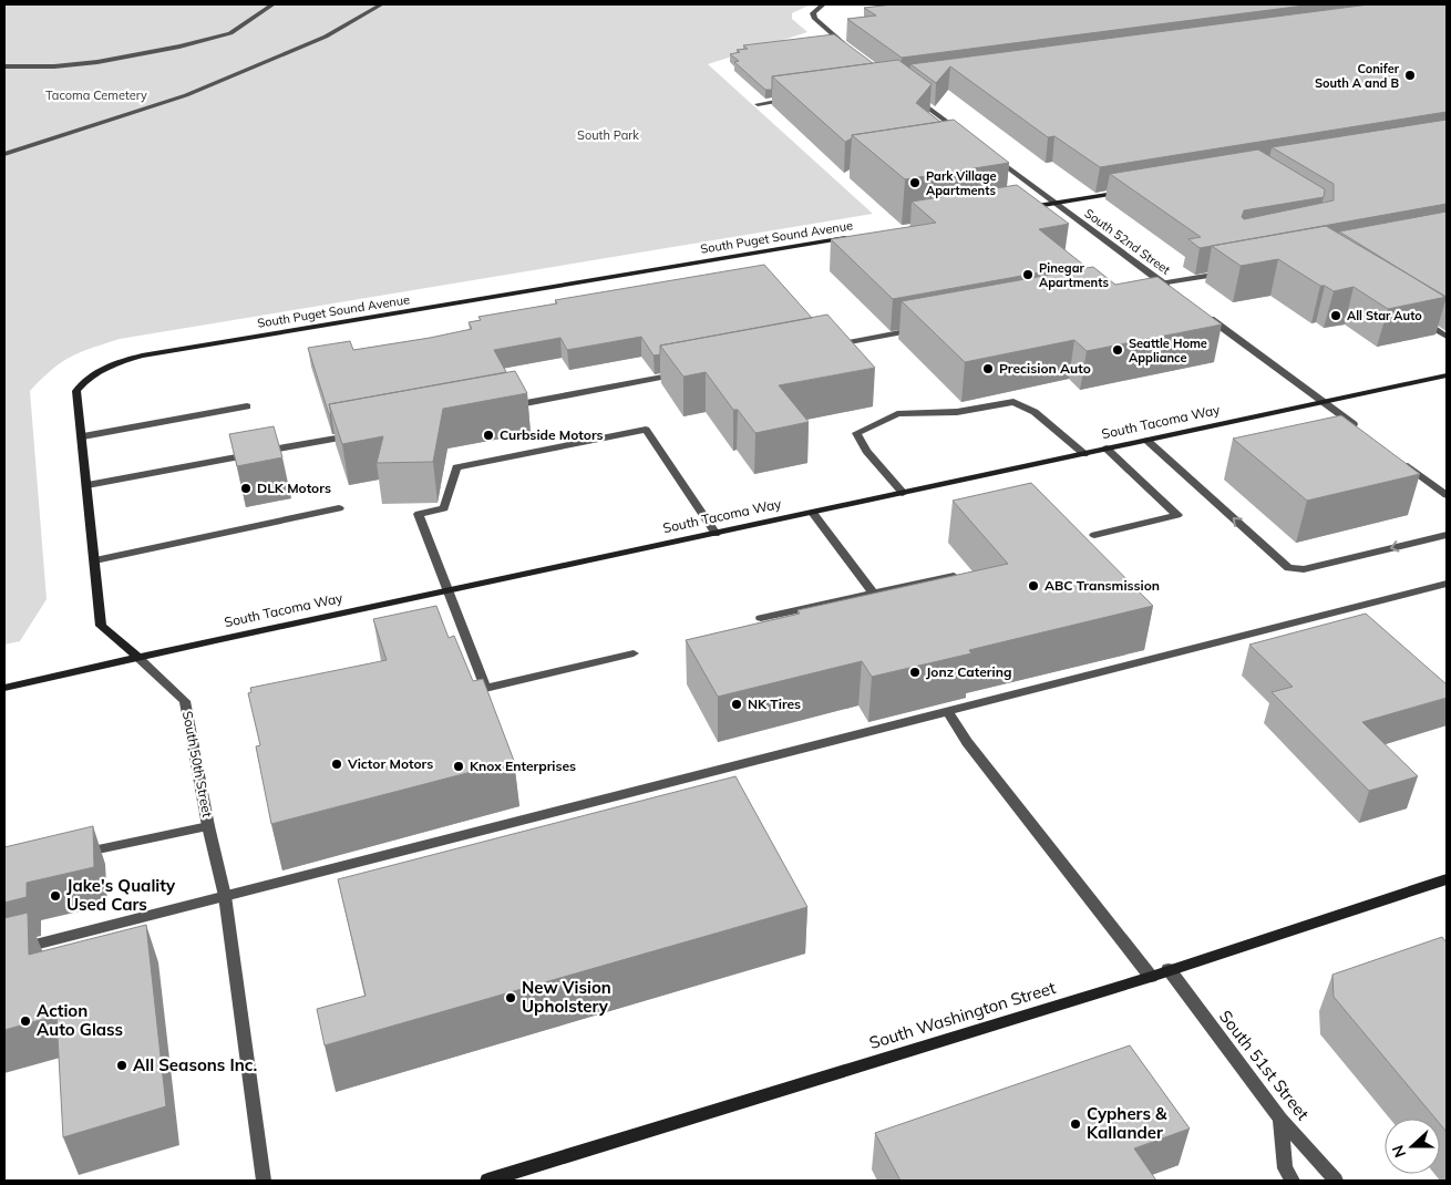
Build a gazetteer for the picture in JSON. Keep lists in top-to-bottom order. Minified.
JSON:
{"streets":{"street":["South Puget Sound Avenue","South 52nd Street","South Tacoma Way","South 50th Street","South Washington Street","South 51st Street"]},"crossings":[["South Puget Sound Avenue","South 50th Street"],["South Tacoma Way","South 50th Street"],["South Washington Street","South 51st Street"]],"parks":["Tacoma Cemetery","South Park"],"places":["Conifer South A and B","Park Village Apartments","Pinegar Apartments","All Star Auto","Seattle Home Appliance","Precision Auto","Curbside Motors","DLK Motors","ABC Transmission","Jonz Catering","NK Tires","Victor Motors","Knox Enterprises","Jake's Quality Used Cars","New Vision Upholstery","Action Auto Glass","All Seasons Inc.","Cyphers & Kallander"],"north":"left"}
